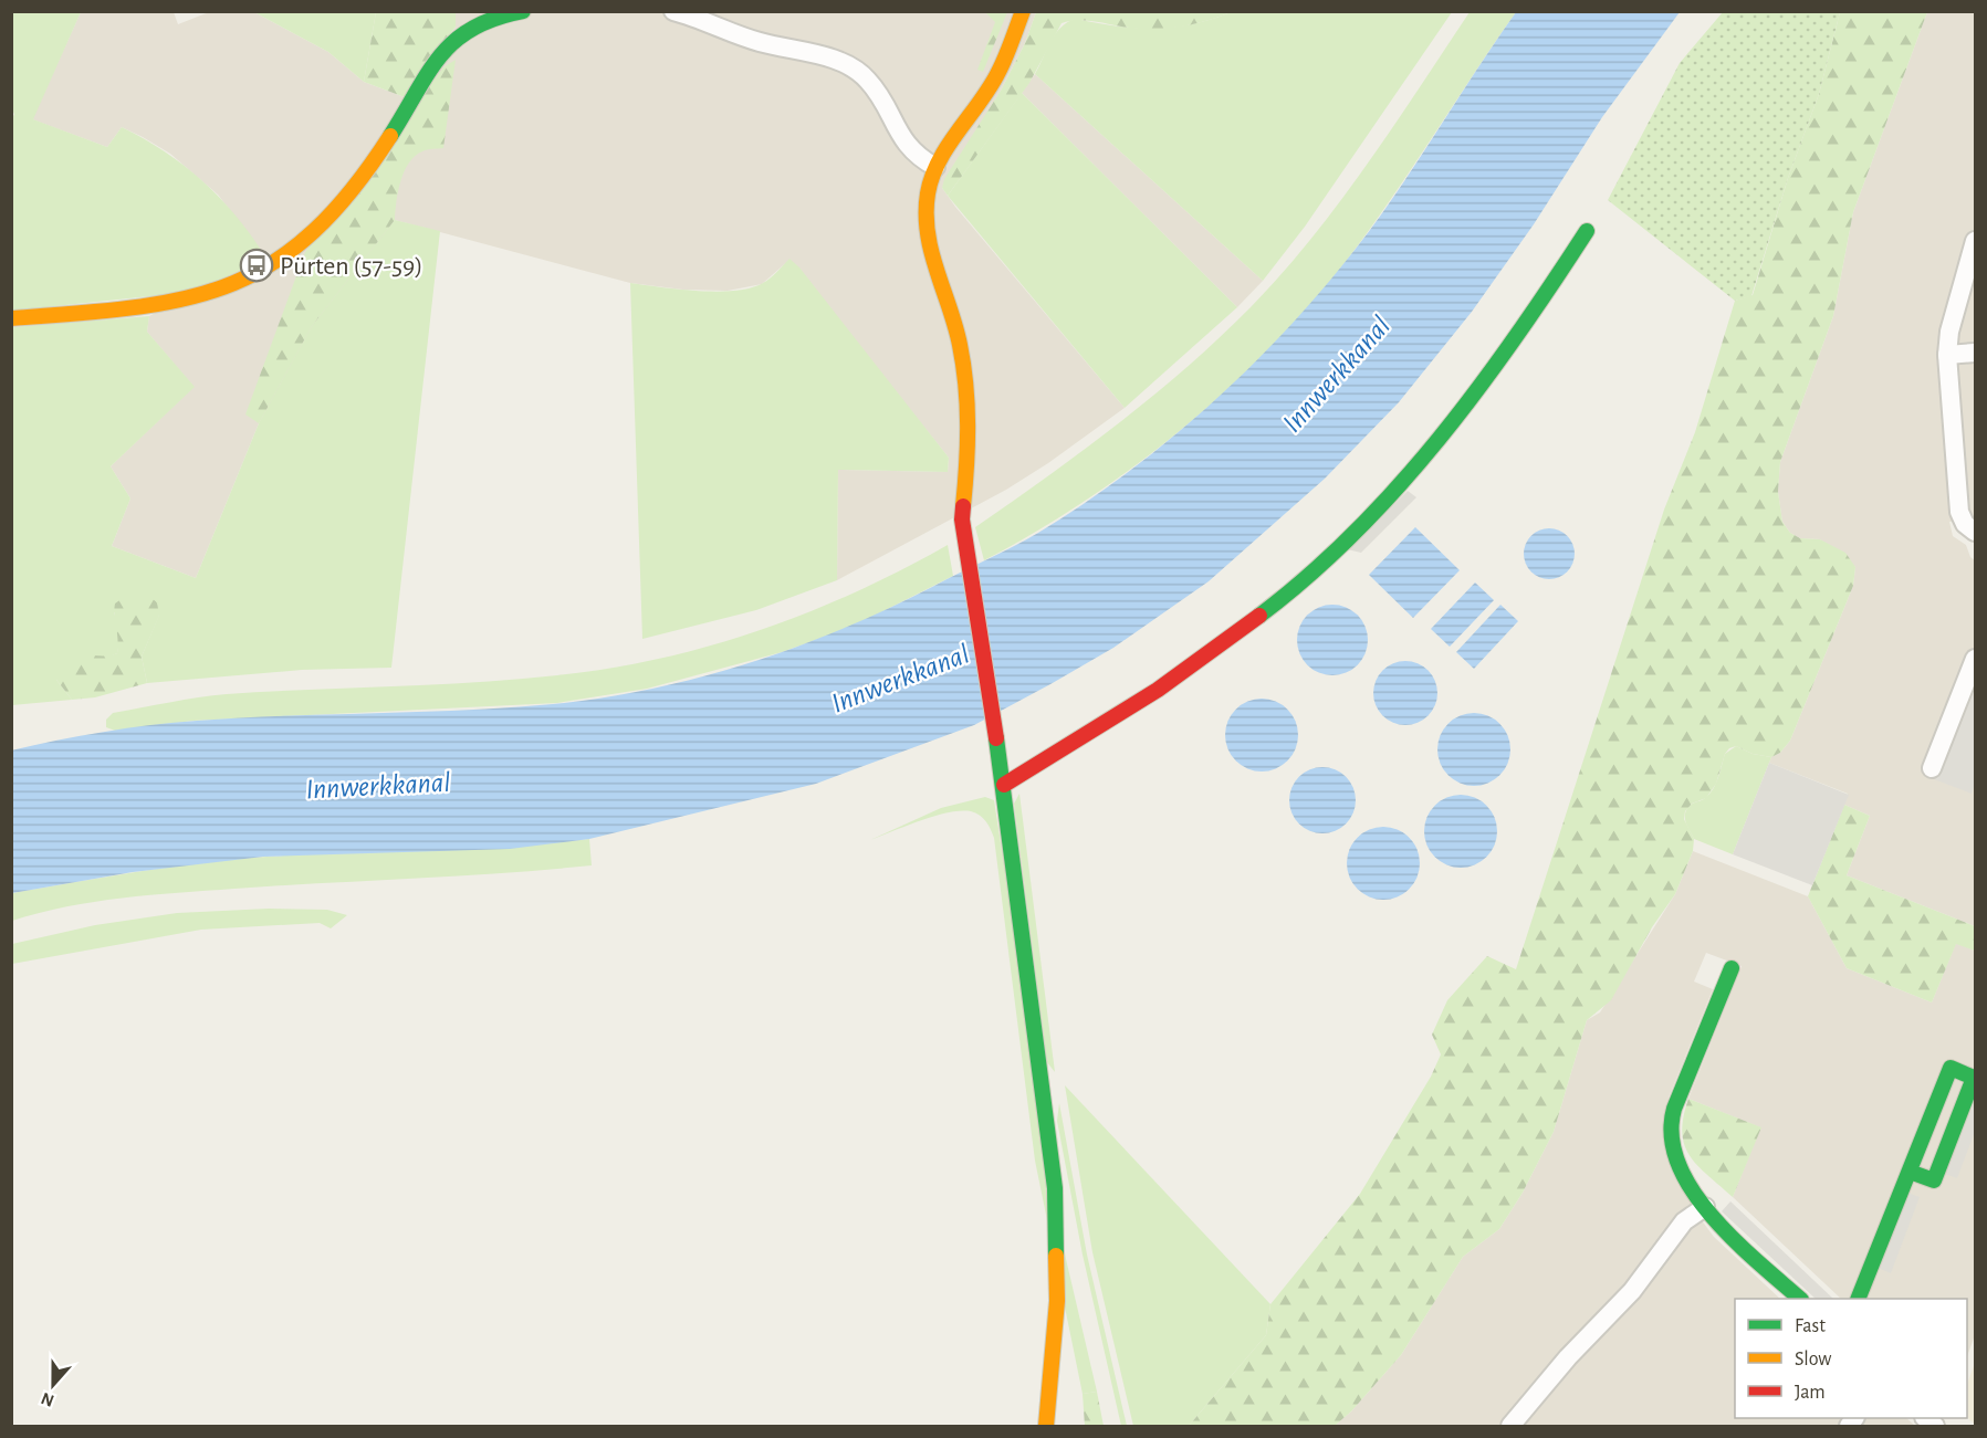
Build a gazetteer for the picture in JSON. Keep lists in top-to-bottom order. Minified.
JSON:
{"water":["Innwerkkanal"],"places":{"bus stop":["Pürten (57-59)"]},"legend":["Fast","Slow","Jam"],"north":"bottom"}
